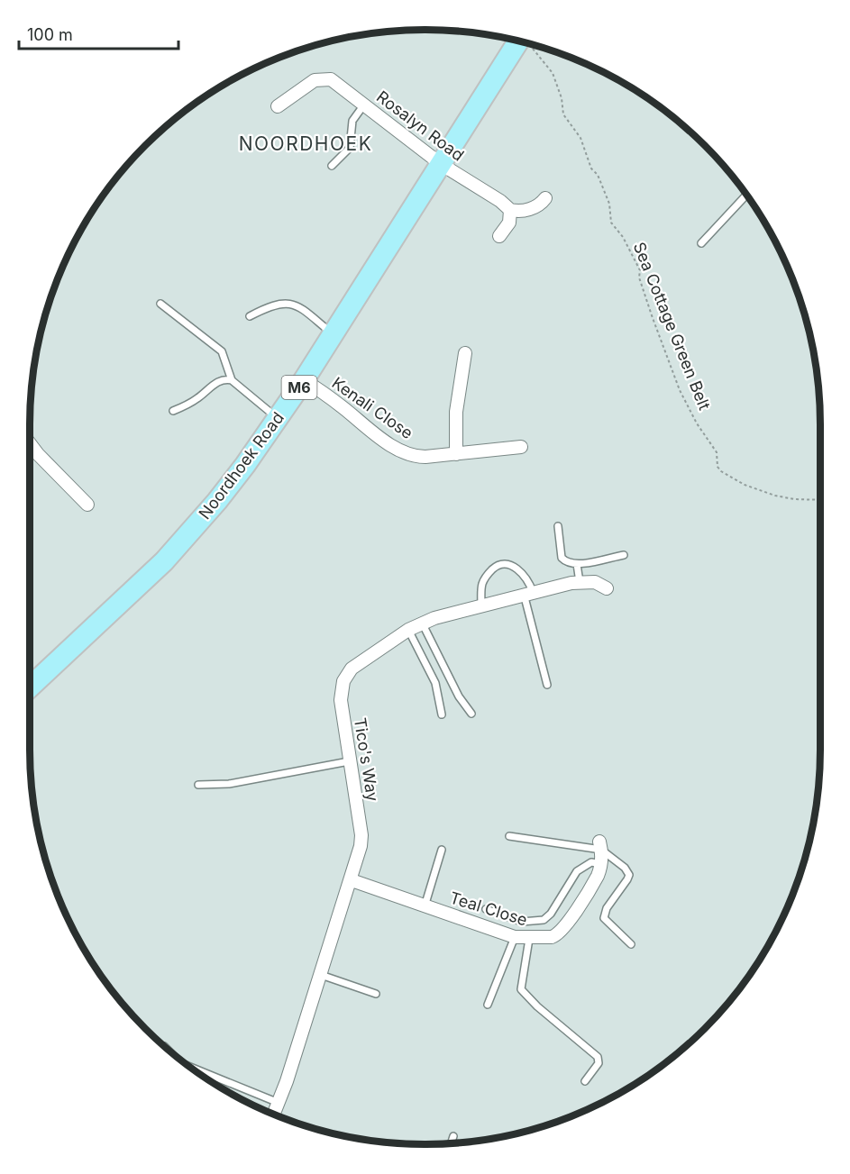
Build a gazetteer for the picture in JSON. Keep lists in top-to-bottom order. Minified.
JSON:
{"streets":{"main road":["M6","Noordhoek Road"],"street":["Rosalyn Road","Kenali Close","Tico's Way","Teal Close"],"path":["Sea Cottage Green Belt"]},"crossings":[["Rosalyn Road","Noordhoek Road"],["Kenali Close","Noordhoek Road"],["Tico's Way","Teal Close"]],"districts":["NOORDHOEK"],"scale_bar":"100 m"}
